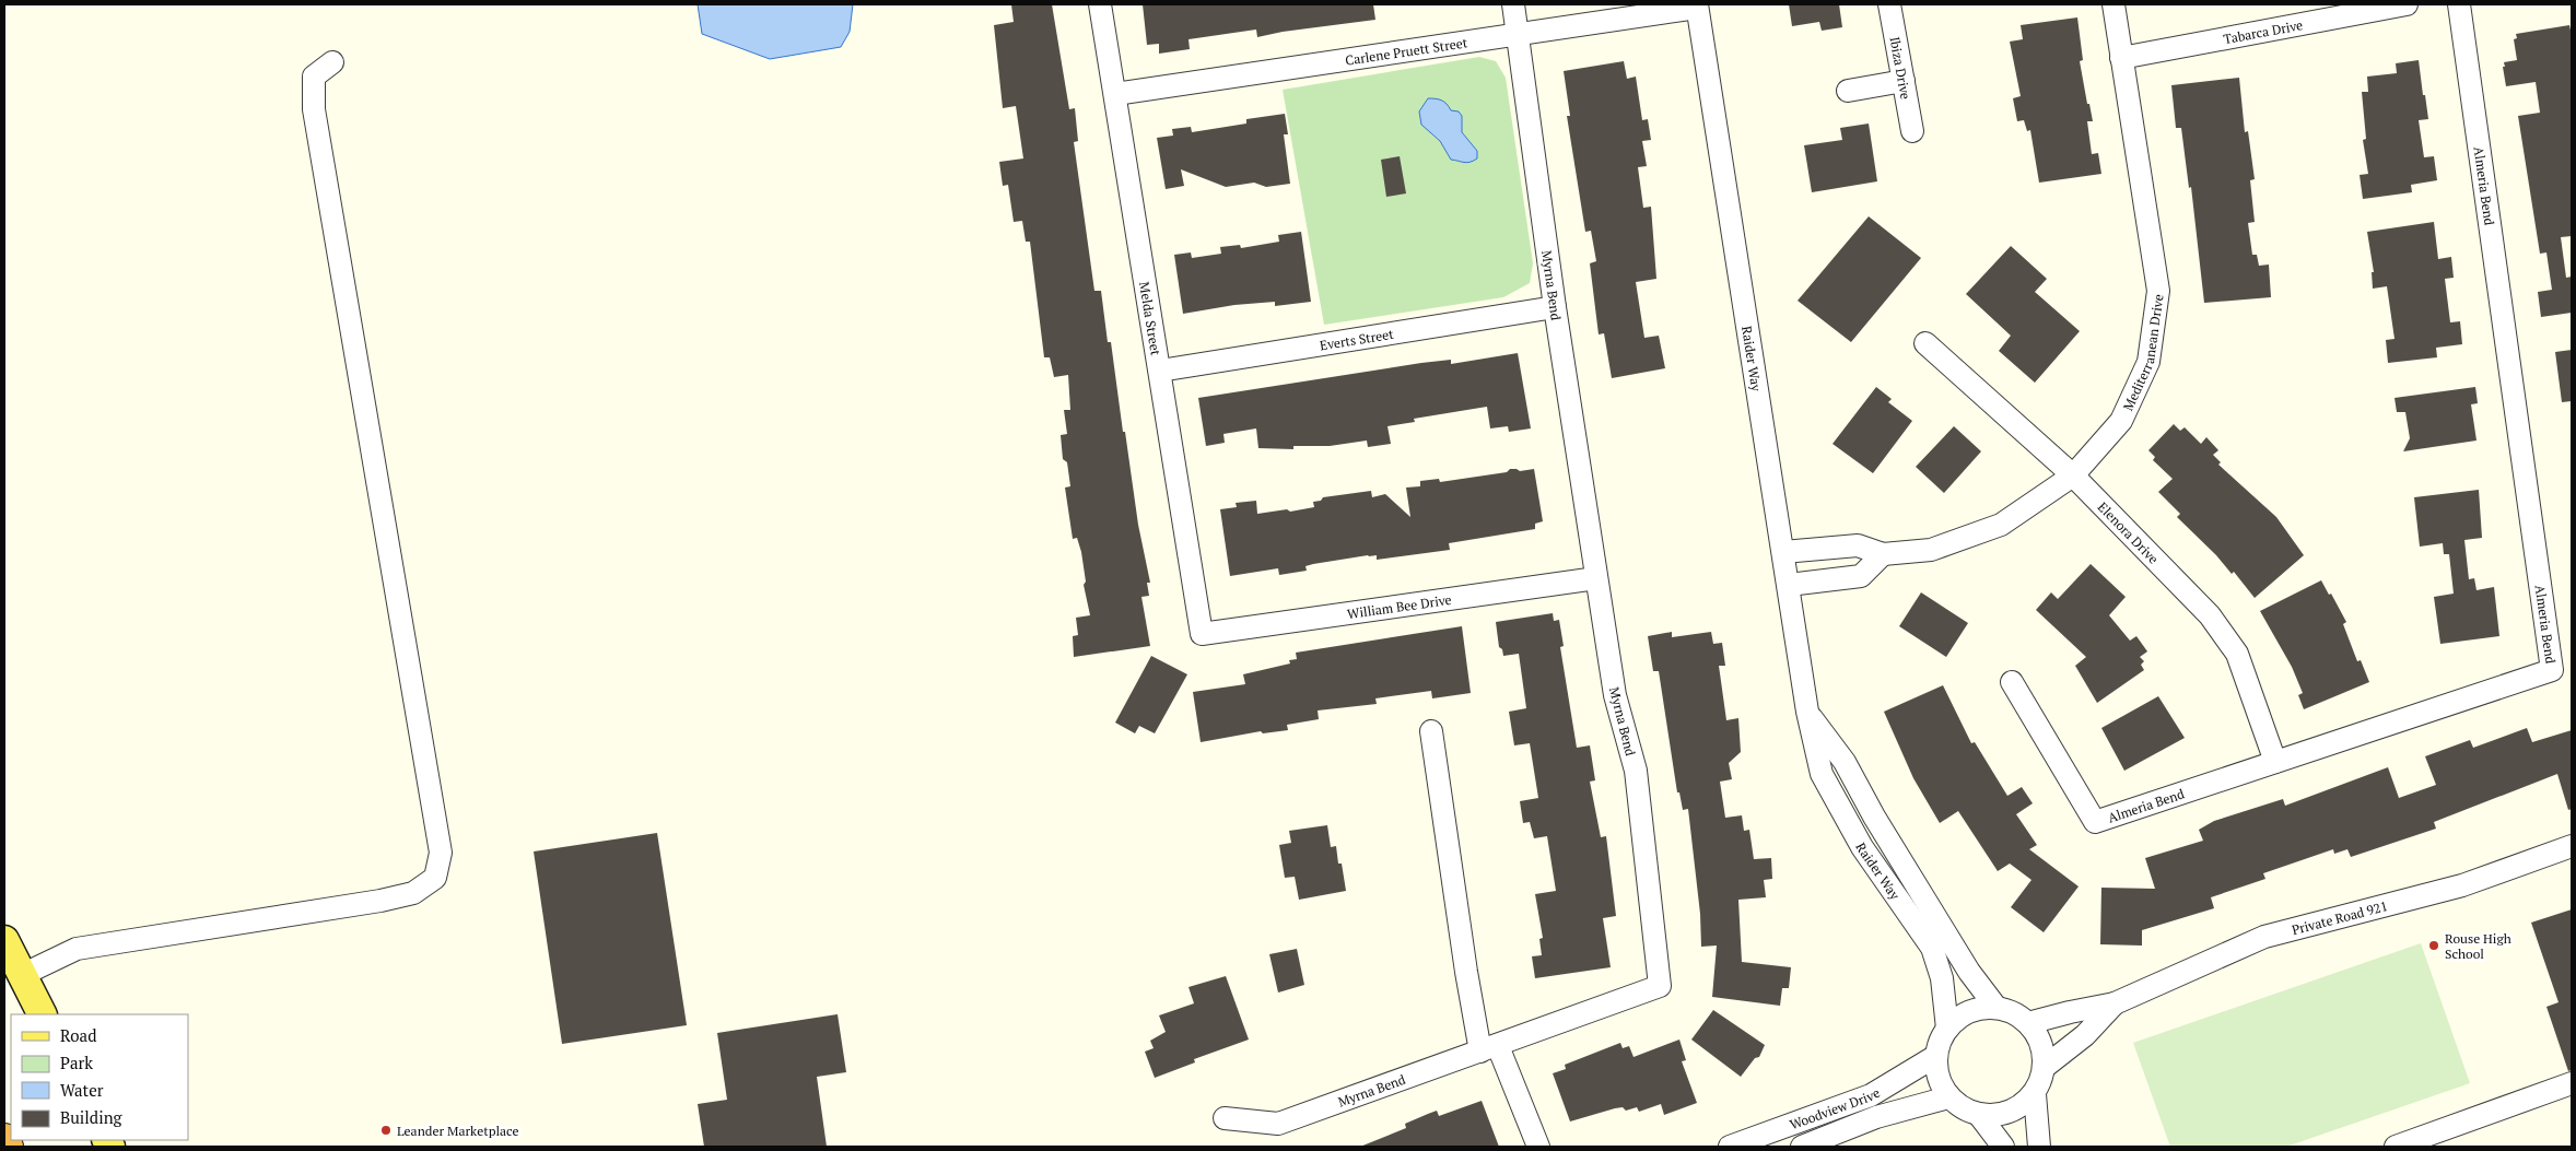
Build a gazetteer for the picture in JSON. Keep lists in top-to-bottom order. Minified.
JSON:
{"streets":{"street":["Tabarca Drive","Carlene Pruett Street","Ibiza Drive","Almeria Bend","Myrna Bend","Melda Street","Everts Street","Mediterranean Drive","Raider Way","Elenora Drive","William Bee Drive","Private Road 921","Woodview Drive"]},"crossings":[["Tabarca Drive","Mediterranean Drive"],["Carlene Pruett Street","Myrna Bend"],["Carlene Pruett Street","Melda Street"],["Carlene Pruett Street","Raider Way"],["Almeria Bend","Elenora Drive"],["Myrna Bend","Everts Street"],["Myrna Bend","William Bee Drive"],["Melda Street","Everts Street"],["Melda Street","William Bee Drive"],["Mediterranean Drive","Elenora Drive"],["Raider Way","Private Road 921"],["Raider Way","Woodview Drive"],["Private Road 921","Woodview Drive"]],"places":["Rouse High School","Leander Marketplace"],"legend":["Road","Park","Water","Building"]}
